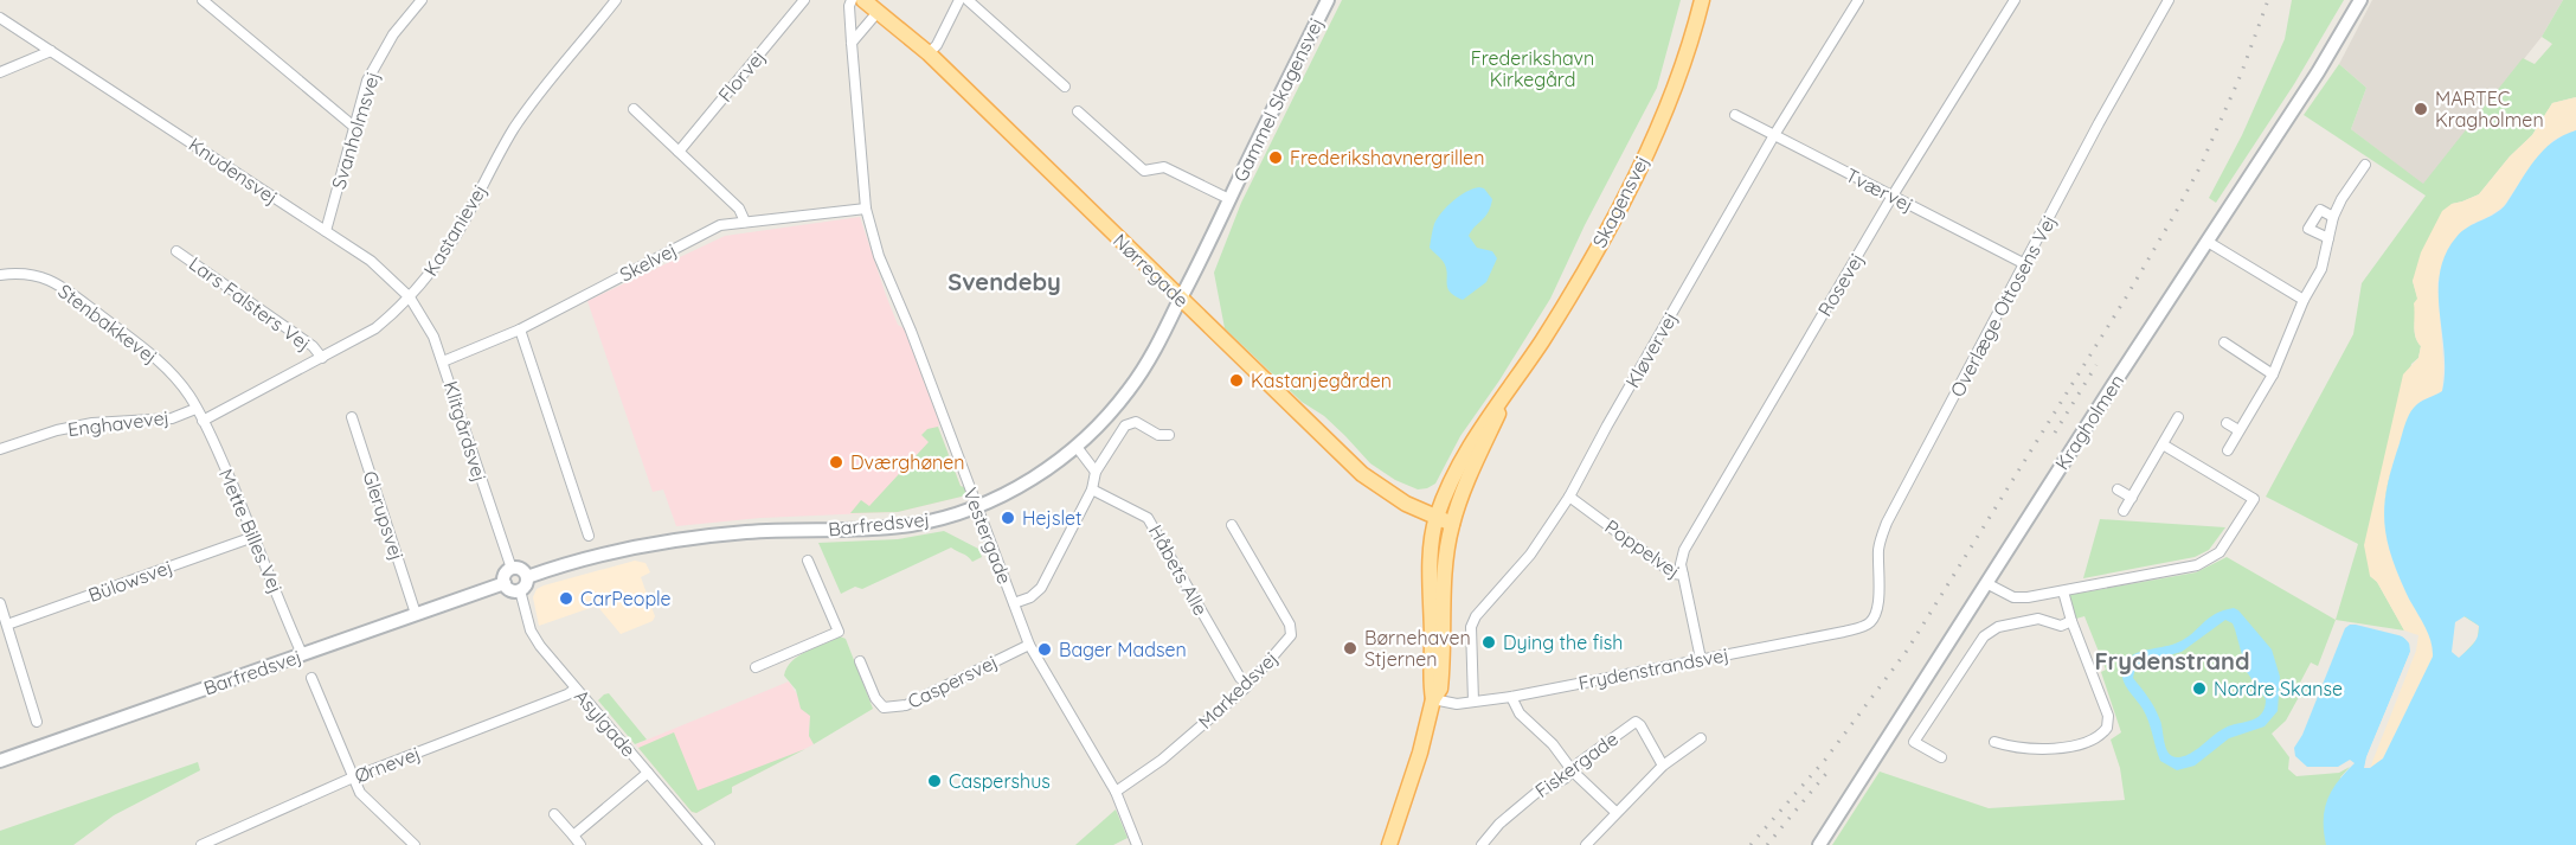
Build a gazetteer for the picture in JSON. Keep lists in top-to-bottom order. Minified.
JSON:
{"streets":{"main road":["Skagensvej","Nørregade"],"street":["Florvej","Gammel Skagensvej","Svanholmsvej","Knudensvej","Tværvej","Kastanievej","Skelvej","Rosevej","Lars Falsters Vej","Overlæge Ottosens Vej","Stenbakkevej","Kløvervej","Kragholmen","Enghavevej","Klitgårdsvej","Glerupsvej","Barfredsvej","Mette Billes Vej","Vestergade","Poppelvej","Håbets Alle","Bülowsvej","Frydenstrandsvej","Caspersvej","Markedsvej","Asylgade","Ørnevej","Fiskergade"]},"crossings":[["Gammel Skagensvej","Nørregade"],["Gammel Skagensvej","Barfredsvej"],["Svanholmsvej","Knudensvej"],["Knudensvej","Kastanievej"],["Knudensvej","Klitgårdsvej"],["Tværvej","Rosevej"],["Tværvej","Overlæge Ottosens Vej"],["Tværvej","Kløvervej"],["Skagensvej","Nørregade"],["Skagensvej","Frydenstrandsvej"],["Kastanievej","Lars Falsters Vej"],["Kastanievej","Klitgårdsvej"],["Kastanievej","Mette Billes Vej"],["Skelvej","Klitgårdsvej"],["Skelvej","Vestergade"],["Nørregade","Barfredsvej"],["Rosevej","Poppelvej"],["Overlæge Ottosens Vej","Frydenstrandsvej"],["Stenbakkevej","Enghavevej"],["Stenbakkevej","Mette Billes Vej"],["Kløvervej","Poppelvej"],["Kløvervej","Frydenstrandsvej"],["Enghavevej","Mette Billes Vej"],["Klitgårdsvej","Barfredsvej"],["Klitgårdsvej","Asylgade"],["Glerupsvej","Barfredsvej"],["Barfredsvej","Mette Billes Vej"],["Barfredsvej","Vestergade"],["Barfredsvej","Asylgade"],["Mette Billes Vej","Bülowsvej"],["Vestergade","Caspersvej"],["Vestergade","Markedsvej"],["Poppelvej","Frydenstrandsvej"],["Asylgade","Ørnevej"]],"districts":["Svendeby","Frydenstrand"],"parks":["Frederikshavn Kirkegård"],"places":["MARTEC Kragholmen","Frederikshavnergrillen","Kastanjegården","Dværghønen","Hejslet","CarPeople","Dying the fish","Børnehaven Stjernen","Bager Madsen","Nordre Skanse","Caspershus"]}
